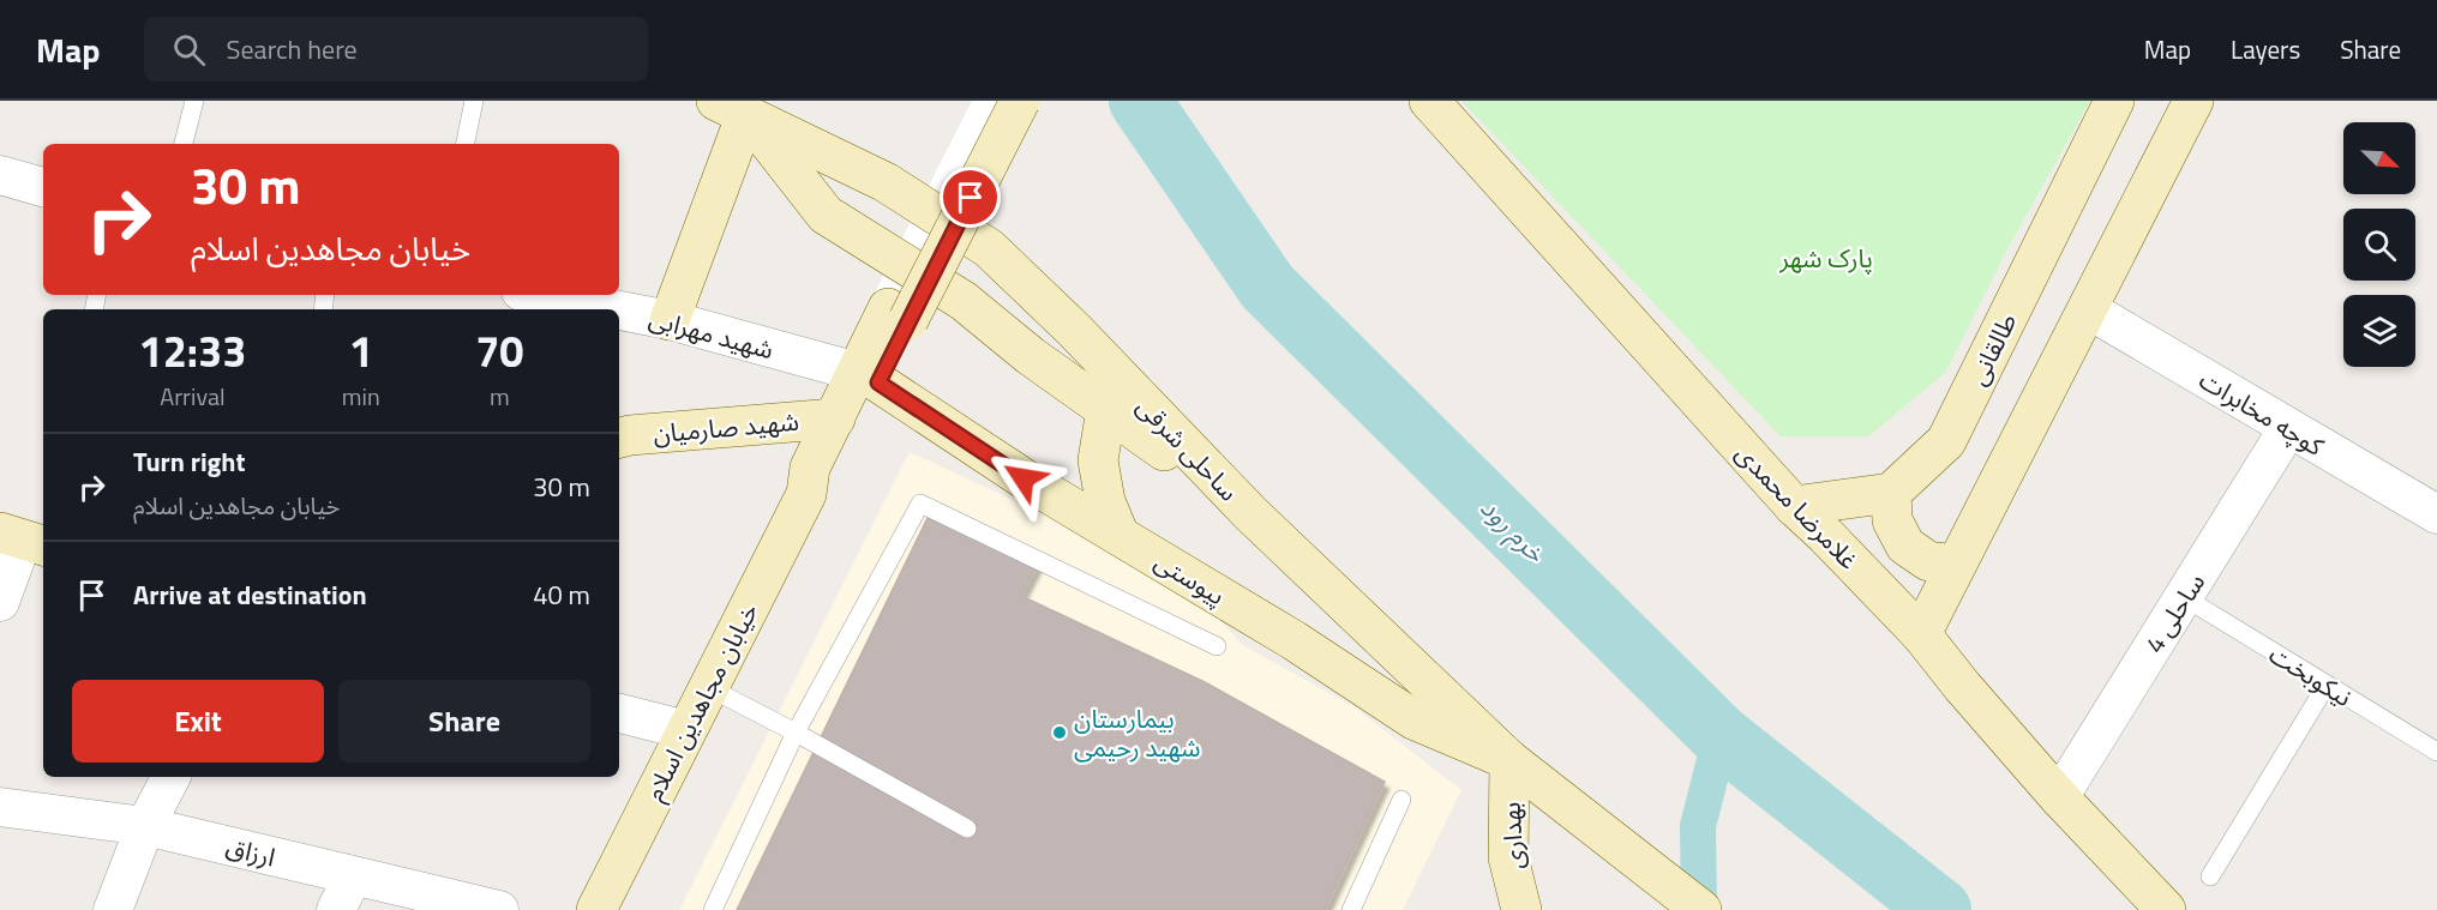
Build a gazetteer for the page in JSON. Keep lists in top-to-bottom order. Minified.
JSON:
{"streets":{"main road":["طالقانی","شهید صارمیان","ساحلی شرقی","غلامرضا محمدی","پیوستی","خیابان مجاهدین اسلام","بهداری"],"street":["شهید مهرابی","کوچه مخابرات","ساحلی 4","ارزاق"],"lane":["نیکوبخت"]},"crossings":[["شهید مهرابی","پیوستی"],["شهید مهرابی","خیابان مجاهدین اسلام"],["کوچه مخابرات","ساحلی 4"],["شهید صارمیان","خیابان مجاهدین اسلام"],["ساحلی شرقی","پیوستی"],["ساحلی شرقی","بهداری"],["غلامرضا محمدی","ساحلی 4"],["پیوستی","خیابان مجاهدین اسلام"],["پیوستی","بهداری"],["ساحلی 4","نیکوبخت"]],"water":["خرم رود"],"parks":["پارک شهر"],"places":["بیمارستان شهید رحیمی"],"north":"bottom right","page":{"header":"Map","search":"Search here","nav":["Map","Layers","Share"],"turn":["30 m","خیابان مجاهدین اسلام"],"eta":["12:33","Arrival","1","min","70","m"],"list":[{"name":"Turn right","note":"خیابان مجاهدین اسلام","value":"30 m"},{"name":"Arrive at destination","value":"40 m"}],"buttons":["Exit","Share"]}}
